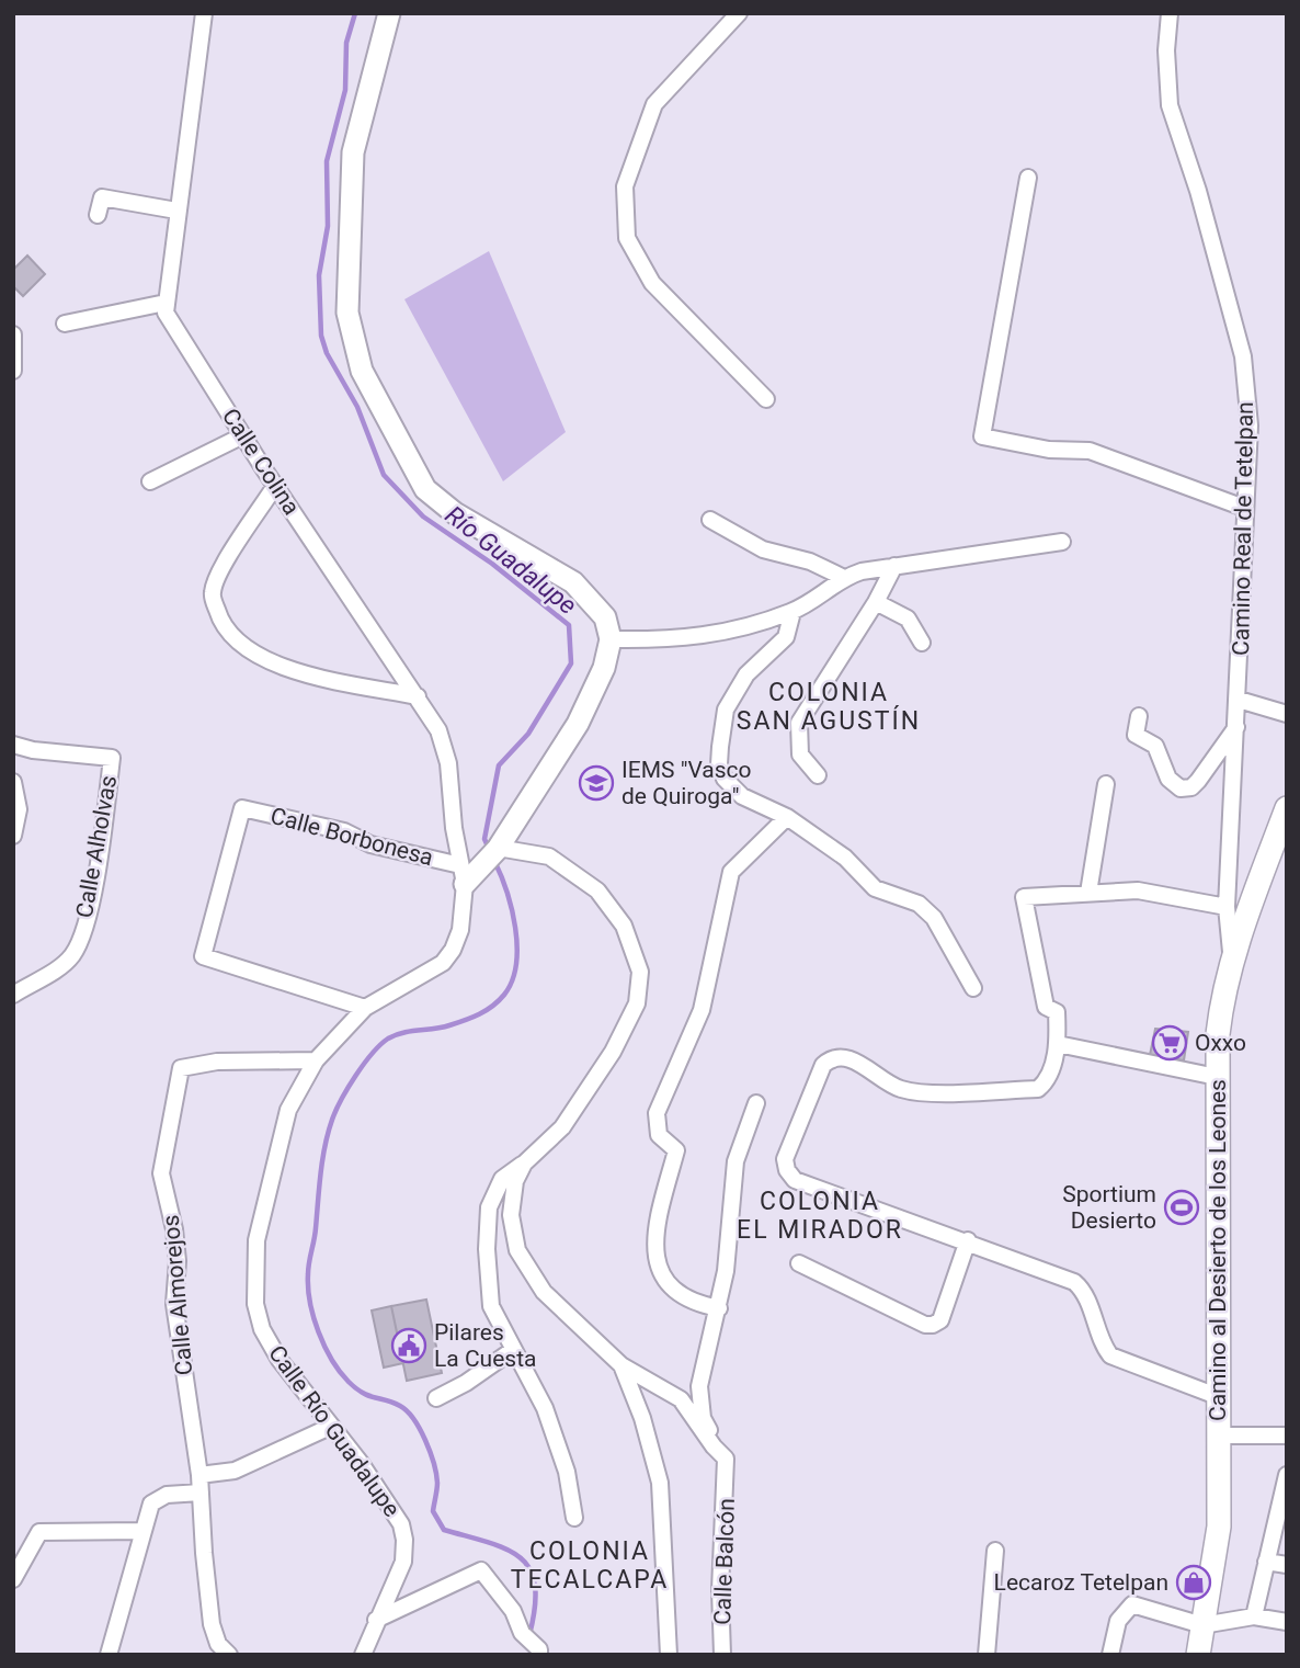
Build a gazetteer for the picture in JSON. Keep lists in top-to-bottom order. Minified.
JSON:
{"streets":{"main road":["Camino al Desierto de los Leones"],"street":["Calle Colina","Camino Real de Tetelpan","Calle Borbonesa","Calle Alholvas","Calle Almorejos","Calle Río Guadalupe","Calle Balcón"]},"crossings":[["Calle Colina","Calle Borbonesa"],["Calle Colina","Calle Río Guadalupe"],["Camino Real de Tetelpan","Camino al Desierto de los Leones"],["Calle Borbonesa","Calle Río Guadalupe"],["Calle Almorejos","Calle Río Guadalupe"]],"districts":["COLONIA SAN AGUSTÍN","COLONIA EL MIRADOR","COLONIA TECALCAPA"],"water":["Río Guadalupe"],"places":{"school or university":["IEMS \"Vasco de Quiroga\""],"supermarket":["Oxxo"],"sports":["Sportium Desierto"],"public building":["Pilares La Cuesta"],"shop":["Lecaroz Tetelpan"]}}
